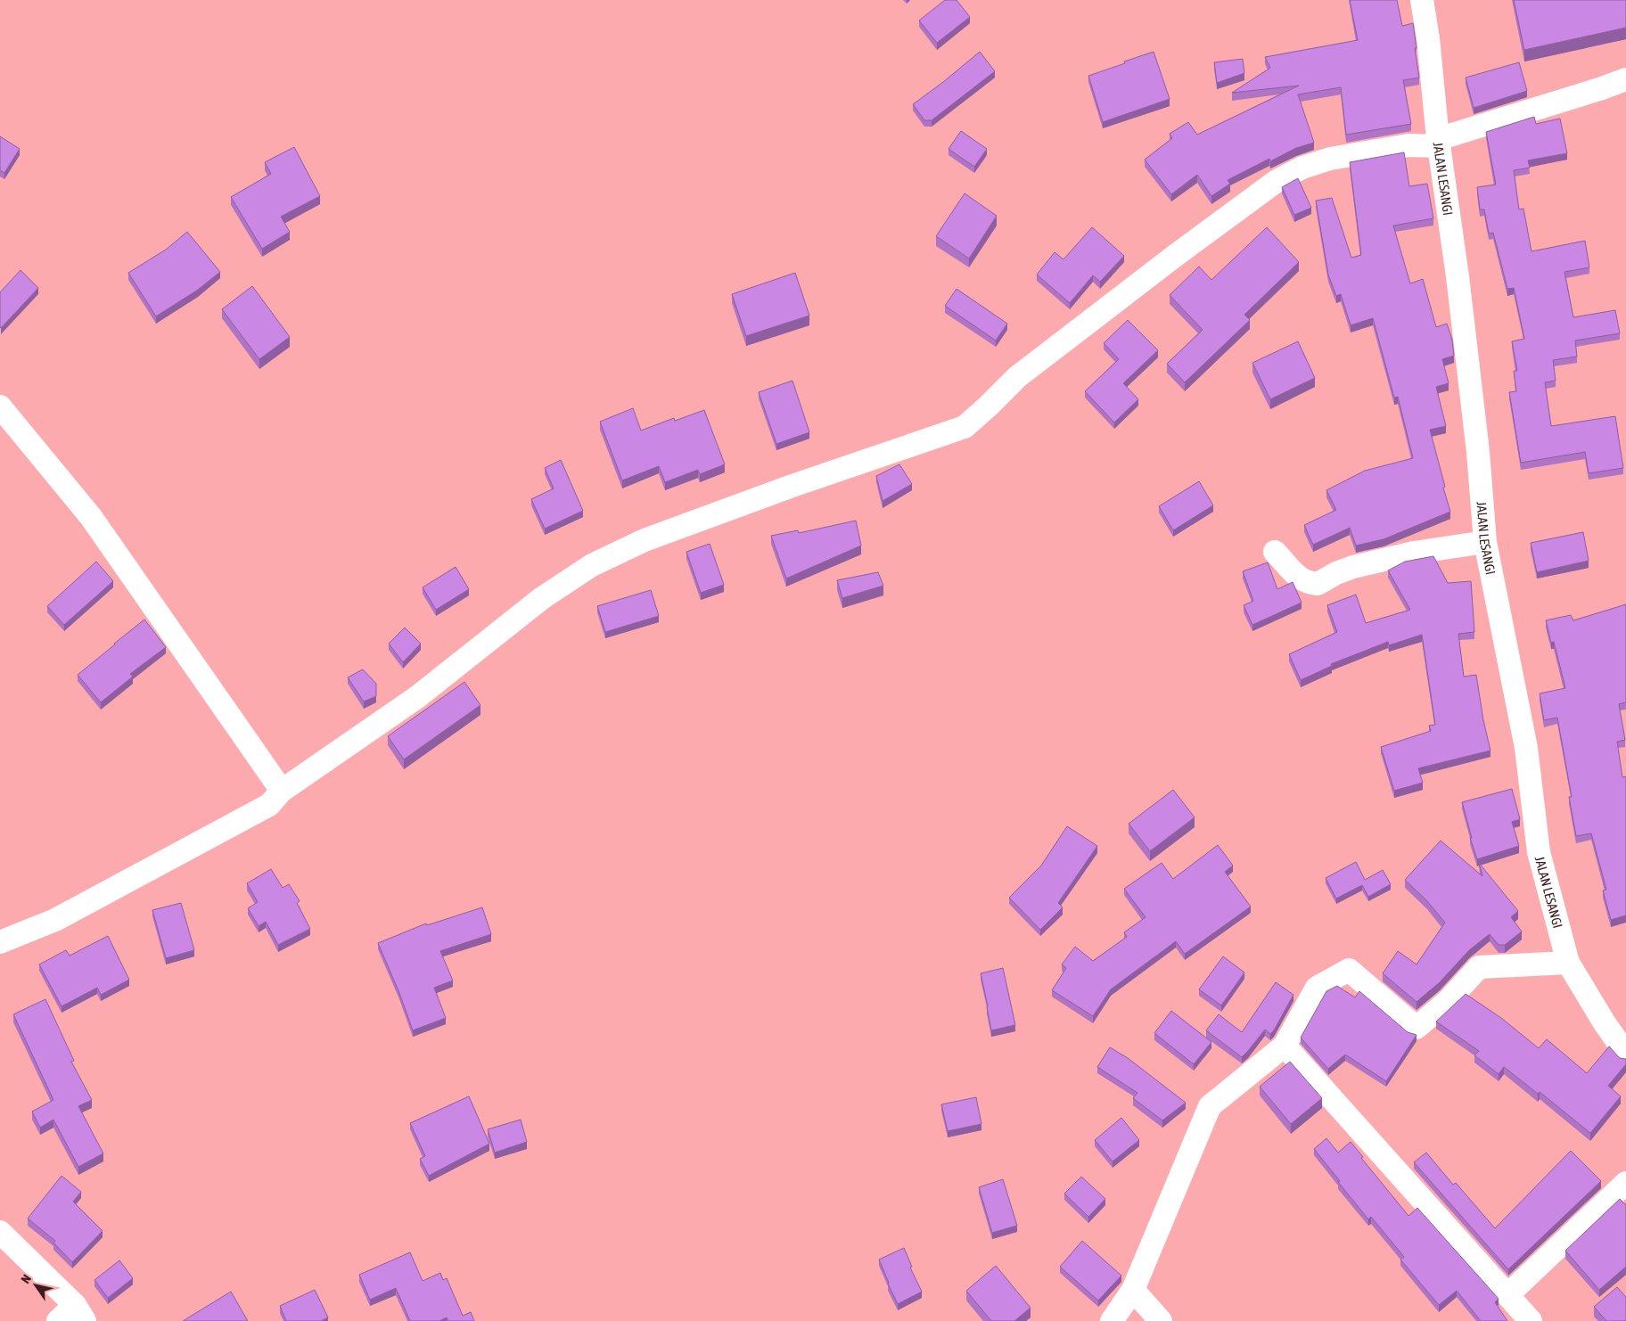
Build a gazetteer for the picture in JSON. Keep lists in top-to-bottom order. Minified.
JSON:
{"streets":{"street":["JALAN LESANGI"]},"north":"top left"}
